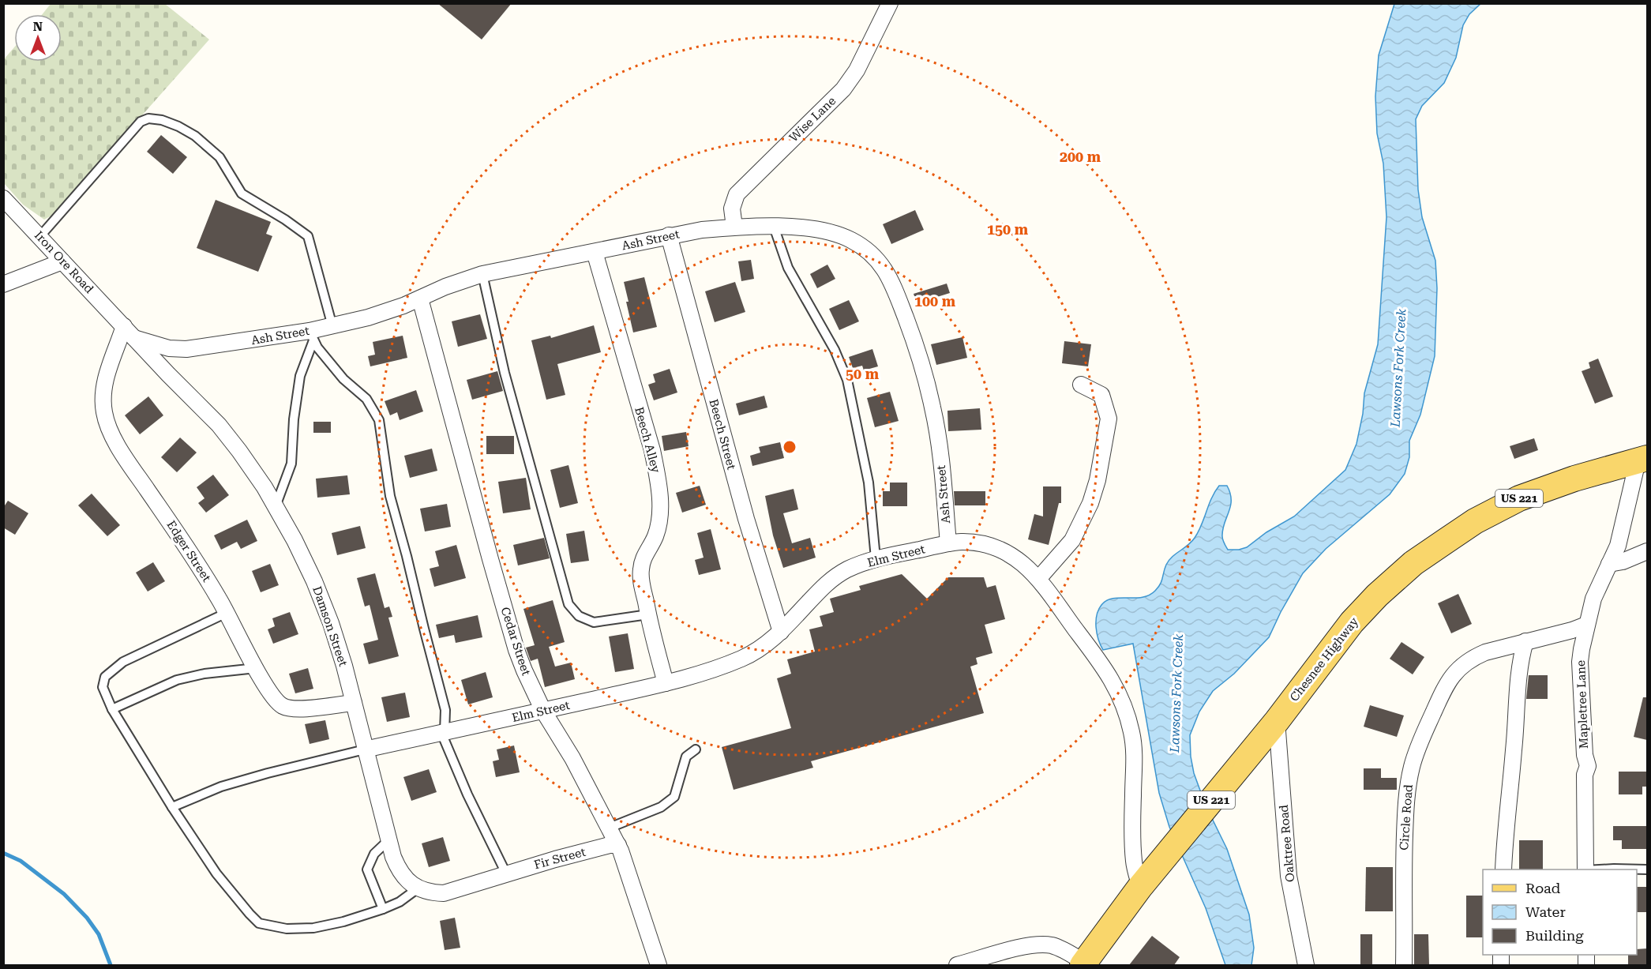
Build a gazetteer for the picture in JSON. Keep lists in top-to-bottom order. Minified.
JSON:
{"streets":{"main road":["US 221","Chesnee Highway"],"street":["Wise Lane","Ash Street","Iron Ore Road","Beech Street","Beech Alley","Edger Street","Elm Street","Damson Street","Cedar Street","Mapletree Lane","Circle Road","Oaktree Road","Fir Street"]},"crossings":[["Wise Lane","Ash Street"],["Ash Street","Beech Street"],["Ash Street","Beech Alley"],["Ash Street","Elm Street"],["Ash Street","Damson Street"],["Ash Street","Cedar Street"],["Iron Ore Road","Edger Street"],["Iron Ore Road","Damson Street"],["Beech Street","Elm Street"],["Beech Alley","Elm Street"],["Edger Street","Damson Street"],["Elm Street","Damson Street"],["Elm Street","Cedar Street"],["Elm Street","Chesnee Highway"],["Cedar Street","Fir Street"],["Chesnee Highway","Mapletree Lane"],["Chesnee Highway","Oaktree Road"],["Mapletree Lane","Circle Road"]],"water":["Lawsons Fork Creek"],"legend":["Road","Water","Building"],"north":"top","rings":["200 m","150 m","100 m","50 m"]}
